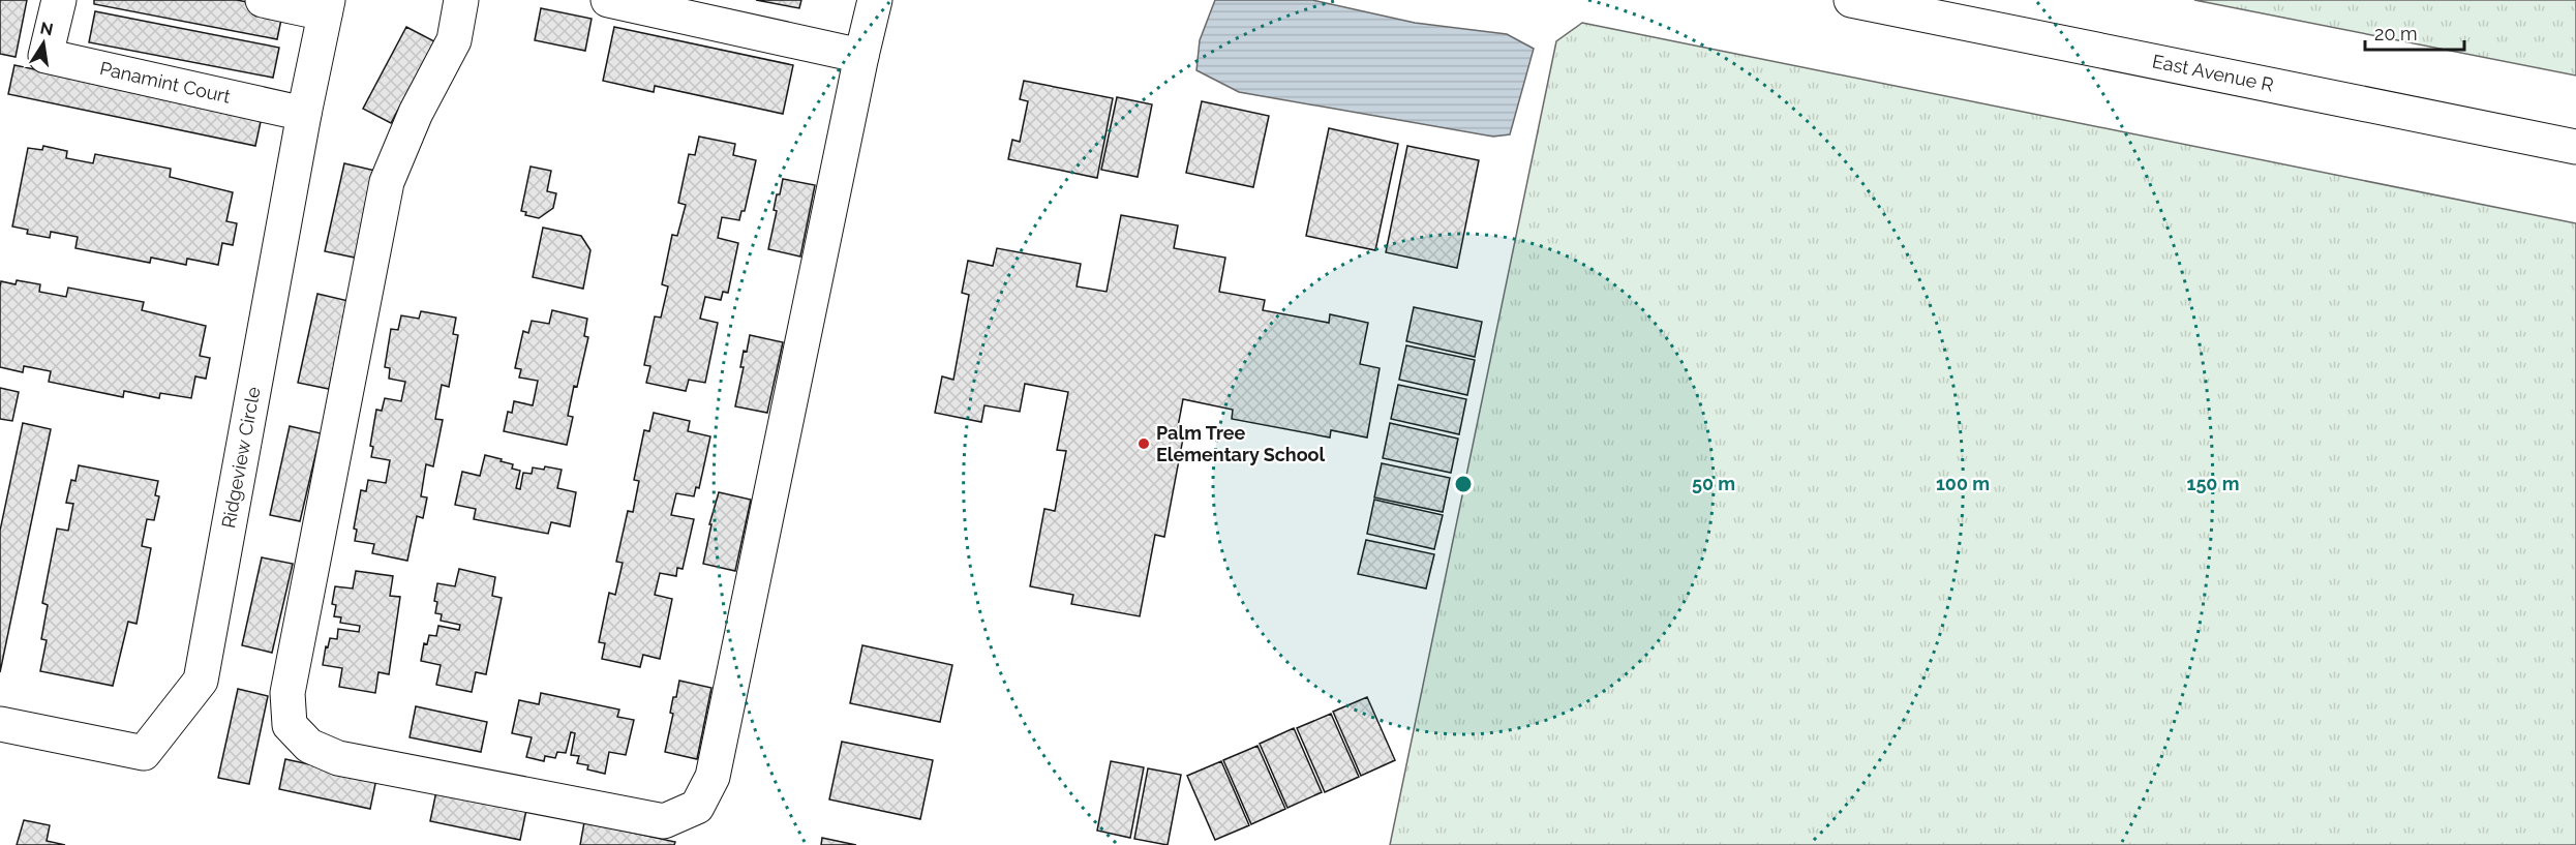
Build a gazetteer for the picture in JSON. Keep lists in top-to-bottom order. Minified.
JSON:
{"streets":{"street":["East Avenue R","Panamint Court","Ridgeview Circle"]},"crossings":[["Panamint Court","Ridgeview Circle"]],"places":["Palm Tree Elementary School"],"scale_bar":"20 m","north":"top","rings":["50 m","100 m","150 m"]}
